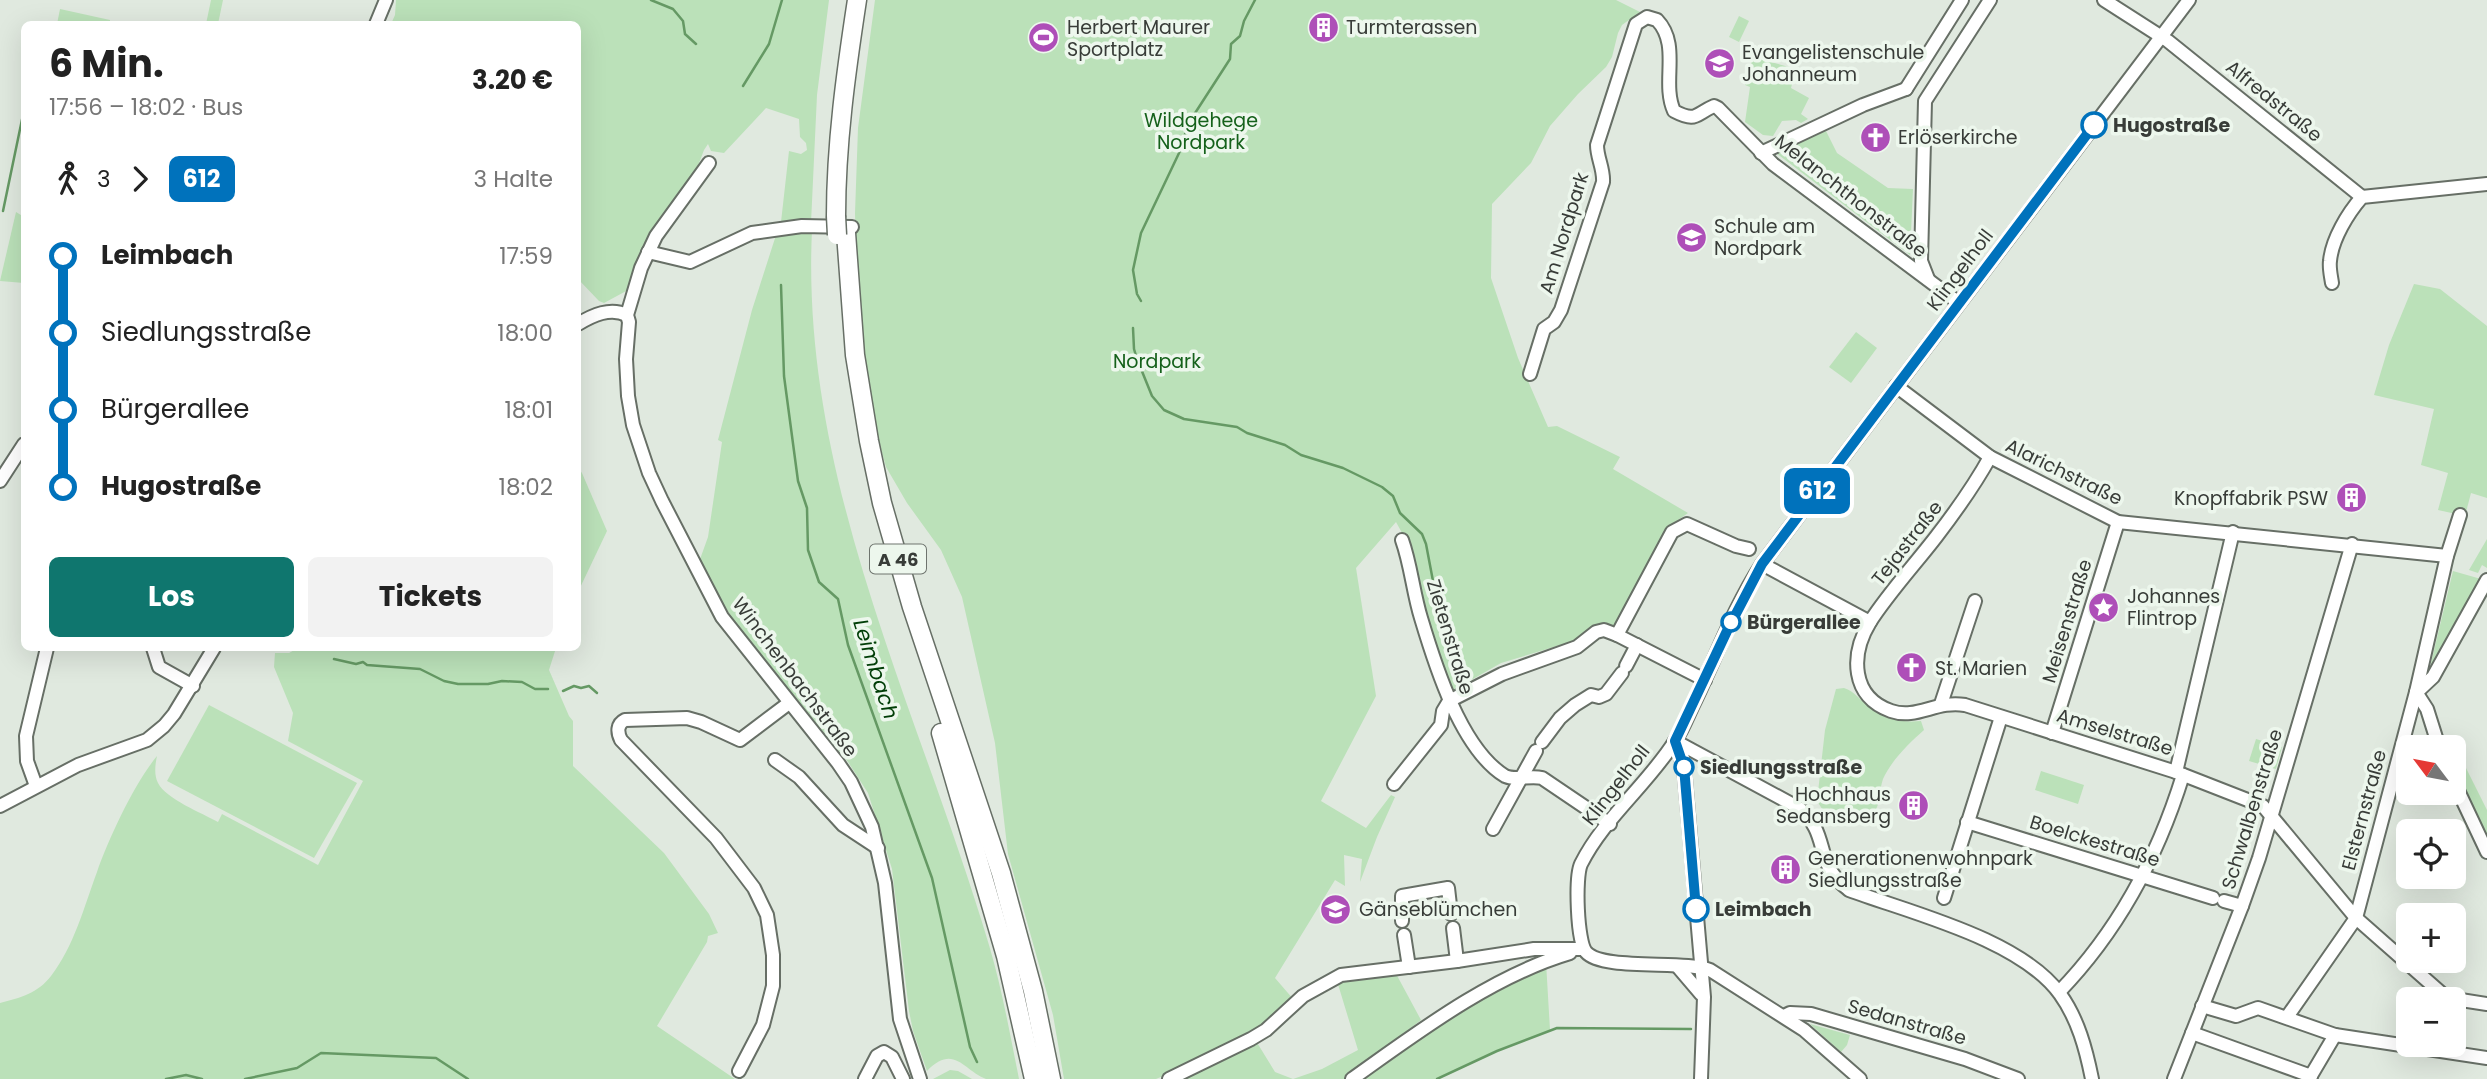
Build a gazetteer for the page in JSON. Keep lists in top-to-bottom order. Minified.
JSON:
{"streets":{"highway":["A 46"],"street":["Alfredstraße","Melanchthonstraße","Am Nordpark","Klingelholl","Alarichstraße","Tejastraße","Meisenstraße","Zietenstraße","Winchenbachstraße","Amselstraße","Schwalbenstraße","Elsternstraße","Boelckestraße","Sedanstraße"]},"crossings":[["Alfredstraße","Klingelholl"],["Melanchthonstraße","Am Nordpark"],["Melanchthonstraße","Klingelholl"],["Klingelholl","Alarichstraße"],["Klingelholl","Zietenstraße"],["Alarichstraße","Tejastraße"],["Alarichstraße","Meisenstraße"],["Alarichstraße","Schwalbenstraße"],["Alarichstraße","Elsternstraße"],["Tejastraße","Amselstraße"],["Meisenstraße","Amselstraße"],["Amselstraße","Schwalbenstraße"],["Schwalbenstraße","Boelckestraße"]],"water":["Leimbach"],"parks":["Wildgehege Nordpark","Nordpark"],"places":{"building":["Turmterassen","Knopffabrik PSW","Hochhaus Sedansberg","Generationenwohnpark Siedlungsstraße"],"sports":["Herbert Maurer Sportplatz"],"school or university":["Evangelistenschule Johanneum","Schule am Nordpark","Gänseblümchen"],"other":["Hugostraße","Bürgerallee","Siedlungsstraße","Leimbach"],"church":["Erlöserkirche","St. Marien"],"place":["Johannes Flintrop"]},"lines":["bus line 612"],"north":"top left","page":{"on_map":"612","heading":["6 Min.","17:56 – 18:02 · Bus","3.20 €"],"legs":["3","612","3 Halte"],"list":[{"name":"Leimbach","value":"17:59"},{"name":"Siedlungsstraße","value":"18:00"},{"name":"Bürgerallee","value":"18:01"},{"name":"Hugostraße","value":"18:02"}],"buttons":["Los","Tickets"],"map_buttons":["+","−"]}}
